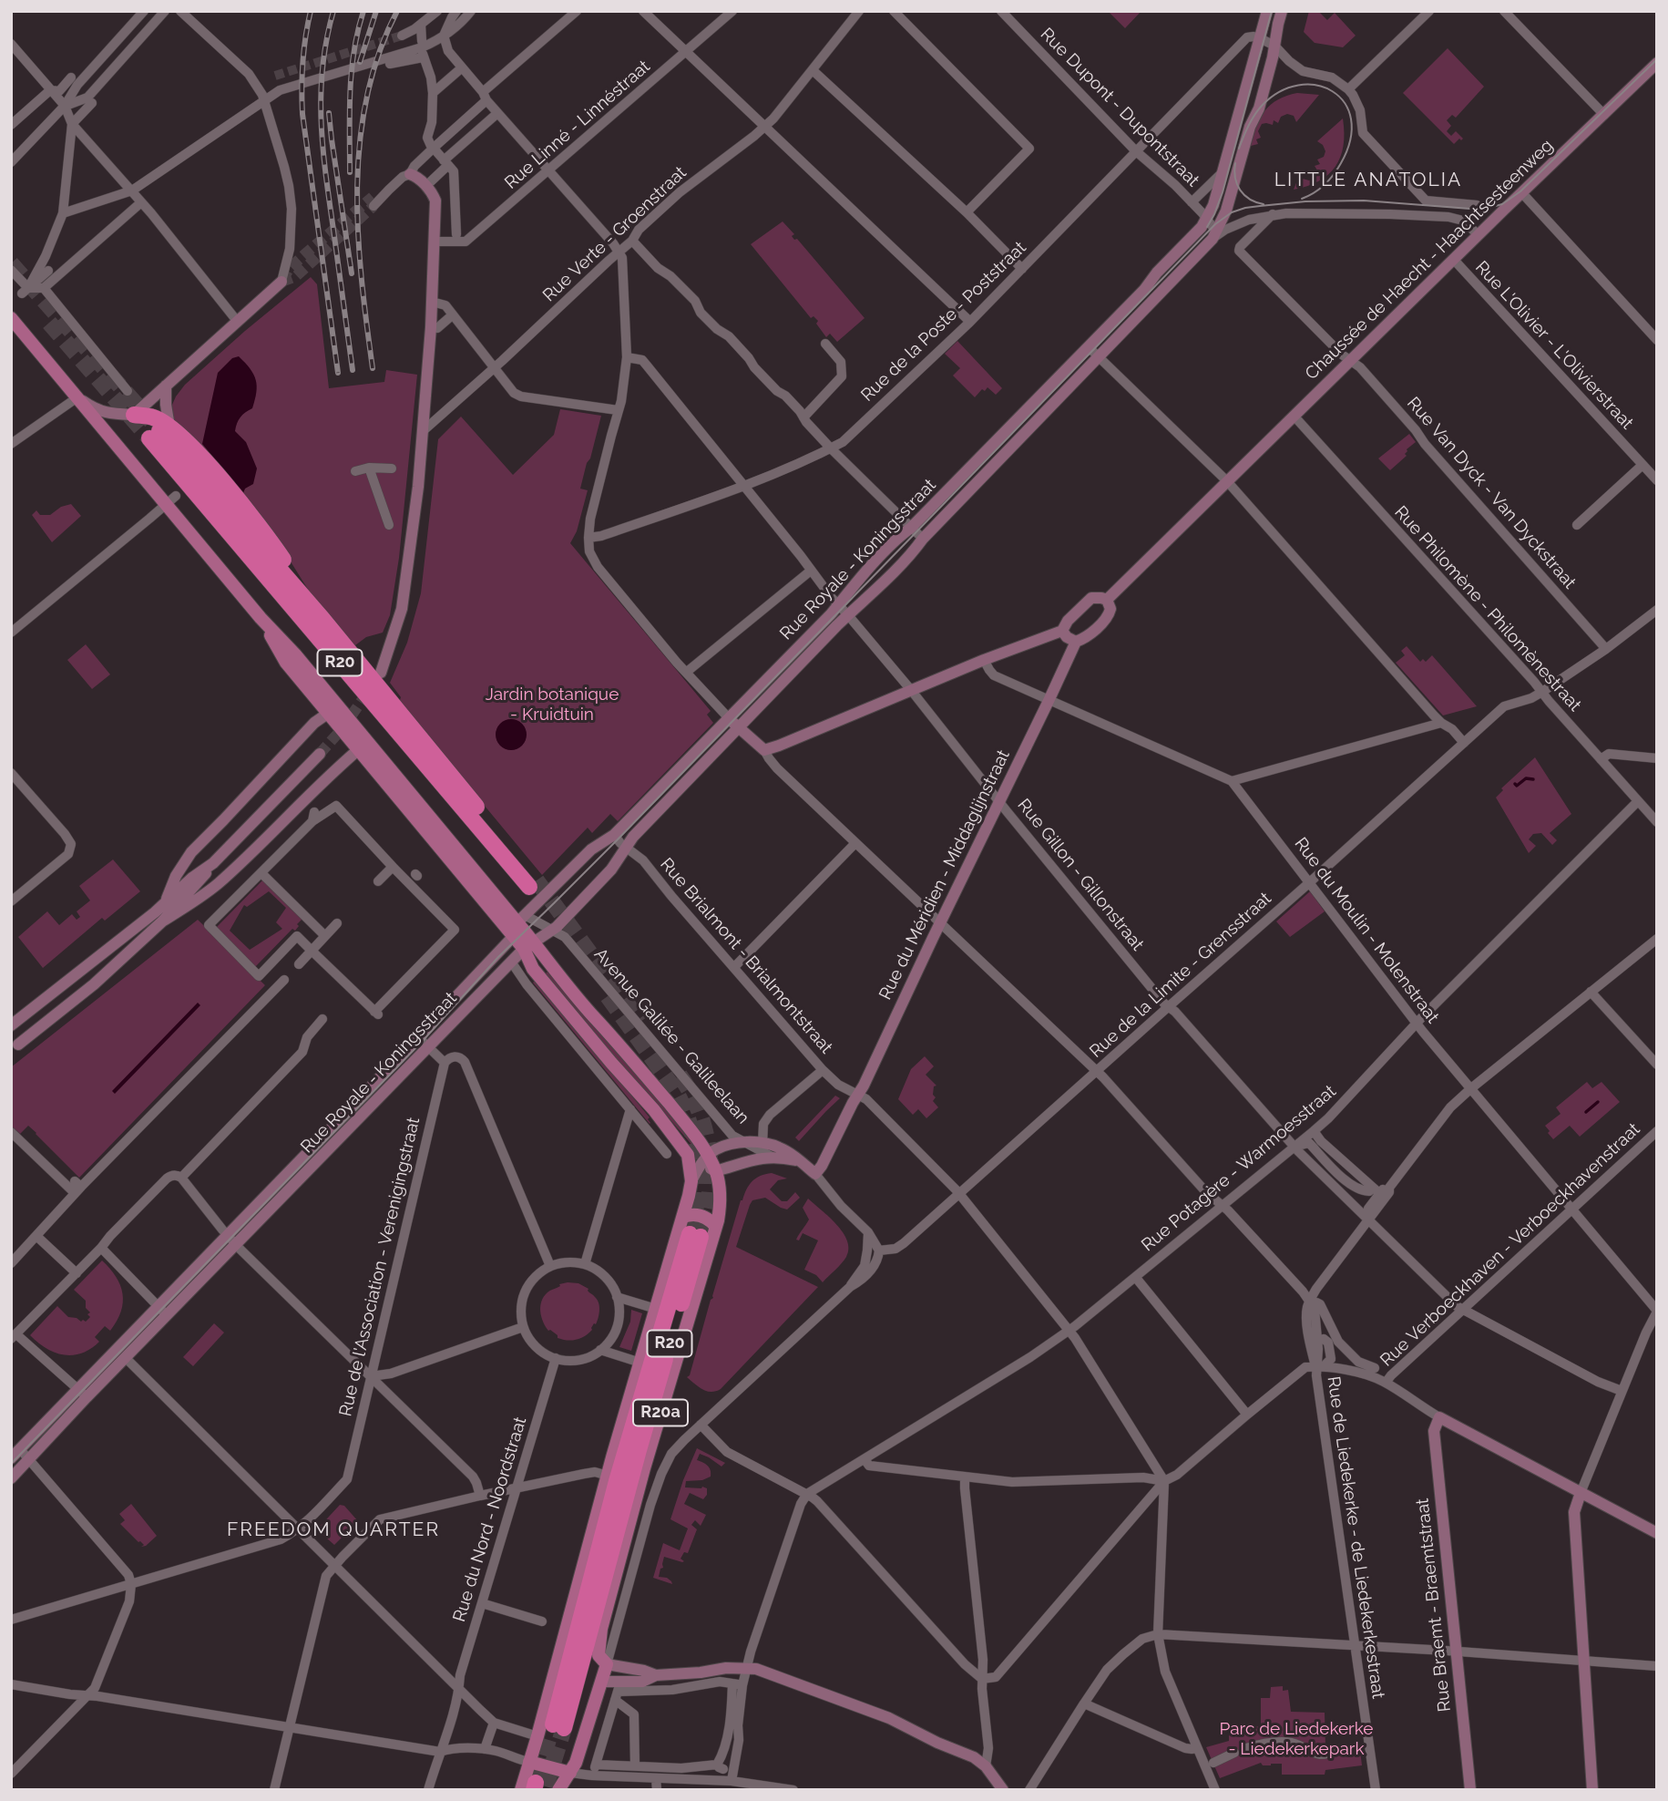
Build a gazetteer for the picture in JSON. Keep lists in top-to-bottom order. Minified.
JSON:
{"streets":{"highway":["R20"],"main road":["R20a"],"street":["Rue Dupont - Dupontstraat","Rue Linné - Linnéstraat","Rue Verte - Groenstraat","Chaussée de Haecht - Haachtsesteenweg","Rue de la Poste - Poststraat","Rue L'Olivier - L'Olivierstraat","Rue Van Dyck - Van Dyckstraat","Rue Royale - Koningsstraat","Rue Philomène - Philomènestraat","Rue du Méridien - Middaglijnstraat","Rue Gillon - Gillonstraat","Rue du Moulin - Molenstraat","Rue Brialmont - Brialmontstraat","Rue de la Limite - Grensstraat","Avenue Galilée - Galileelaan","Rue Potagère - Warmoesstraat","Rue Verboeckhaven - Verboeckhavenstraat","Rue de l'Association - Verenigingstraat","Rue du Nord - Noordstraat","Rue de Liedekerke - de Liedekerkestraat","Rue Braemt - Braemtstraat"]},"crossings":[["Rue Dupont - Dupontstraat","Rue de la Poste - Poststraat"],["Rue Dupont - Dupontstraat","Rue Royale - Koningsstraat"],["Chaussée de Haecht - Haachtsesteenweg","Rue L'Olivier - L'Olivierstraat"],["Chaussée de Haecht - Haachtsesteenweg","Rue Van Dyck - Van Dyckstraat"],["Chaussée de Haecht - Haachtsesteenweg","Rue Philomène - Philomènestraat"],["Chaussée de Haecht - Haachtsesteenweg","Rue du Méridien - Middaglijnstraat"],["Rue de la Poste - Poststraat","Rue Gillon - Gillonstraat"],["Rue Van Dyck - Van Dyckstraat","Rue de la Limite - Grensstraat"],["Rue Royale - Koningsstraat","Rue Gillon - Gillonstraat"],["Rue Royale - Koningsstraat","Rue Brialmont - Brialmontstraat"],["Rue Royale - Koningsstraat","Avenue Galilée - Galileelaan"],["Rue Philomène - Philomènestraat","Rue de la Limite - Grensstraat"],["Rue Philomène - Philomènestraat","Rue Potagère - Warmoesstraat"],["Rue du Méridien - Middaglijnstraat","Rue Gillon - Gillonstraat"],["Rue du Méridien - Middaglijnstraat","Rue du Moulin - Molenstraat"],["Rue du Méridien - Middaglijnstraat","Rue Brialmont - Brialmontstraat"],["Rue Gillon - Gillonstraat","Rue de la Limite - Grensstraat"],["Rue Gillon - Gillonstraat","Rue Potagère - Warmoesstraat"],["Rue du Moulin - Molenstraat","Rue de la Limite - Grensstraat"],["Rue du Moulin - Molenstraat","Rue Potagère - Warmoesstraat"],["Rue du Moulin - Molenstraat","Rue Verboeckhaven - Verboeckhavenstraat"],["Rue Brialmont - Brialmontstraat","Rue de la Limite - Grensstraat"],["Rue Brialmont - Brialmontstraat","Rue Potagère - Warmoesstraat"]],"districts":["LITTLE ANATOLIA","FREEDOM QUARTER"],"parks":["Jardin botanique - Kruidtuin","Parc de Liedekerke - Liedekerkepark"]}
